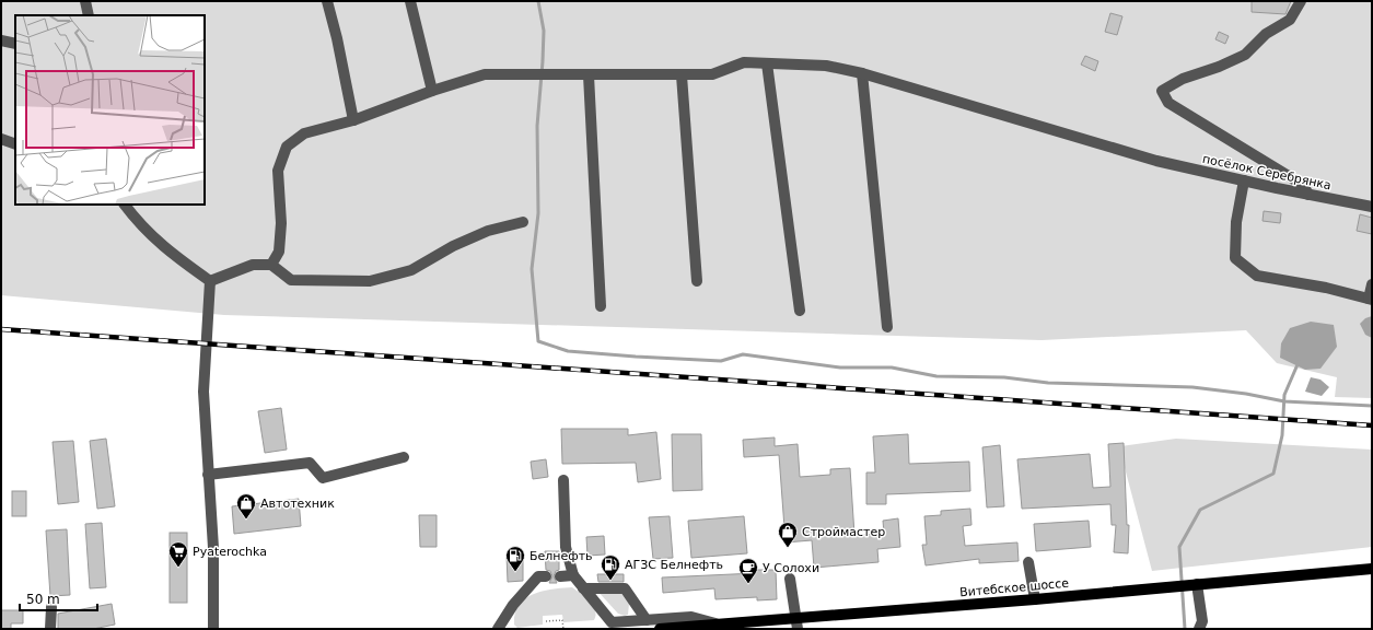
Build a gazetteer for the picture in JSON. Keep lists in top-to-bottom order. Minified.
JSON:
{"streets":{"main road":["Витебское шоссе"],"street":["посёлок Серебрянка"]},"places":{"shop":["Автотехник","Строймастер"],"supermarket":["Pyaterochka"],"fuel station":["Белнефть","АГЗС Белнефть"],"cafe":["У Солохи"]},"scale_bar":"50 m"}
